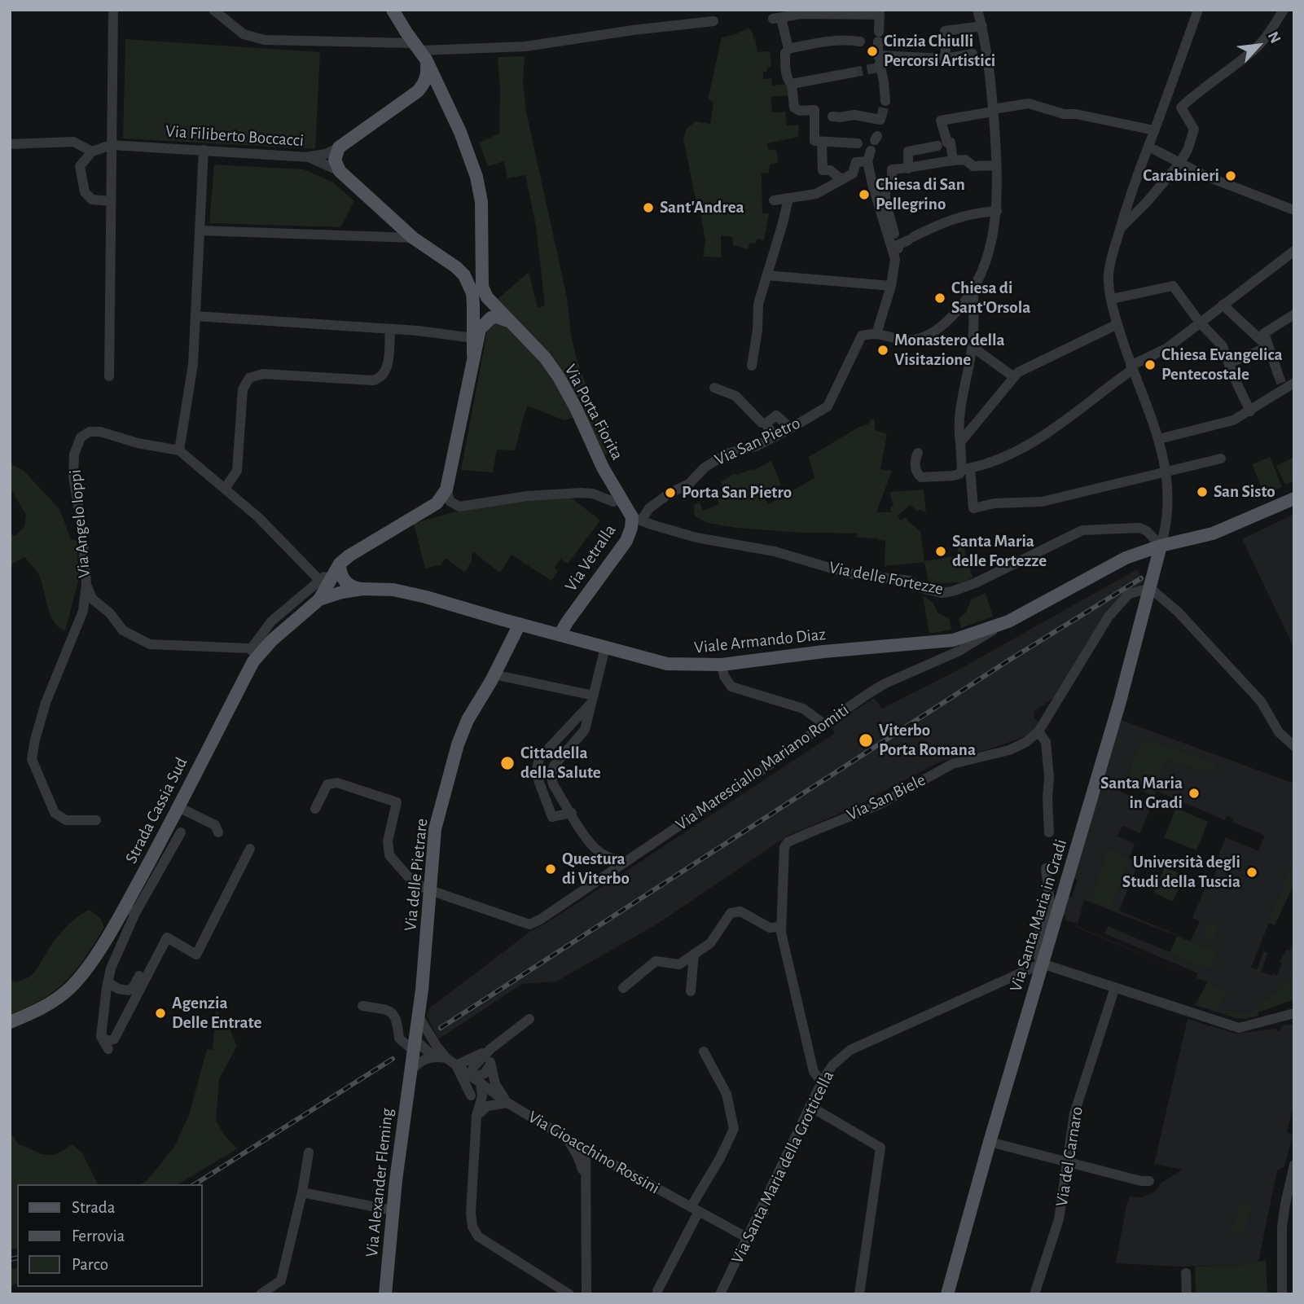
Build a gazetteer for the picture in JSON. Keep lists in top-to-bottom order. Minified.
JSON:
{"streets":{"main road":["Via Filiberto Boccacci","Via Porta Fiorita","Via Vetralla","Viale Armando Diaz","Strada Cassia Sud","Via delle Pietrare","Via Santa Maria in Gradi","Via Alexander Fleming"],"street":["Via San Pietro","Via Angelo Ioppi","Via delle Fortezze","Via Maresciallo Mariano Romiti","Via San Biele","Via Gioacchino Rossini","Via del Carnaro","Via Santa Maria della Grotticella"]},"crossings":[["Via Porta Fiorita","Via Vetralla"],["Via San Pietro","Via Vetralla"],["Via San Pietro","Via delle Fortezze"],["Via Vetralla","Via delle Fortezze"],["Via Vetralla","Viale Armando Diaz"],["Via delle Fortezze","Viale Armando Diaz"],["Via delle Fortezze","Via Santa Maria in Gradi"],["Viale Armando Diaz","Via Maresciallo Mariano Romiti"],["Viale Armando Diaz","Strada Cassia Sud"],["Viale Armando Diaz","Via delle Pietrare"],["Viale Armando Diaz","Via Santa Maria in Gradi"],["Via Maresciallo Mariano Romiti","Via delle Pietrare"],["Via San Biele","Via Santa Maria in Gradi"],["Via San Biele","Via Santa Maria della Grotticella"],["Via delle Pietrare","Via Alexander Fleming"],["Via Santa Maria in Gradi","Via Santa Maria della Grotticella"],["Via Gioacchino Rossini","Via Santa Maria della Grotticella"]],"places":["Cinzia Chiulli Percorsi Artistici","Carabinieri","Chiesa di San Pellegrino","Sant'Andrea","Chiesa di Sant'Orsola","Monastero della Visitazione","Chiesa Evangelica Pentecostale","San Sisto","Porta San Pietro","Santa Maria delle Fortezze","Viterbo Porta Romana","Cittadella della Salute","Santa Maria in Gradi","Questura di Viterbo","Università degli Studi della Tuscia","Agenzia Delle Entrate"],"legend":["Strada","Ferrovia","Parco"],"north":"top right"}
